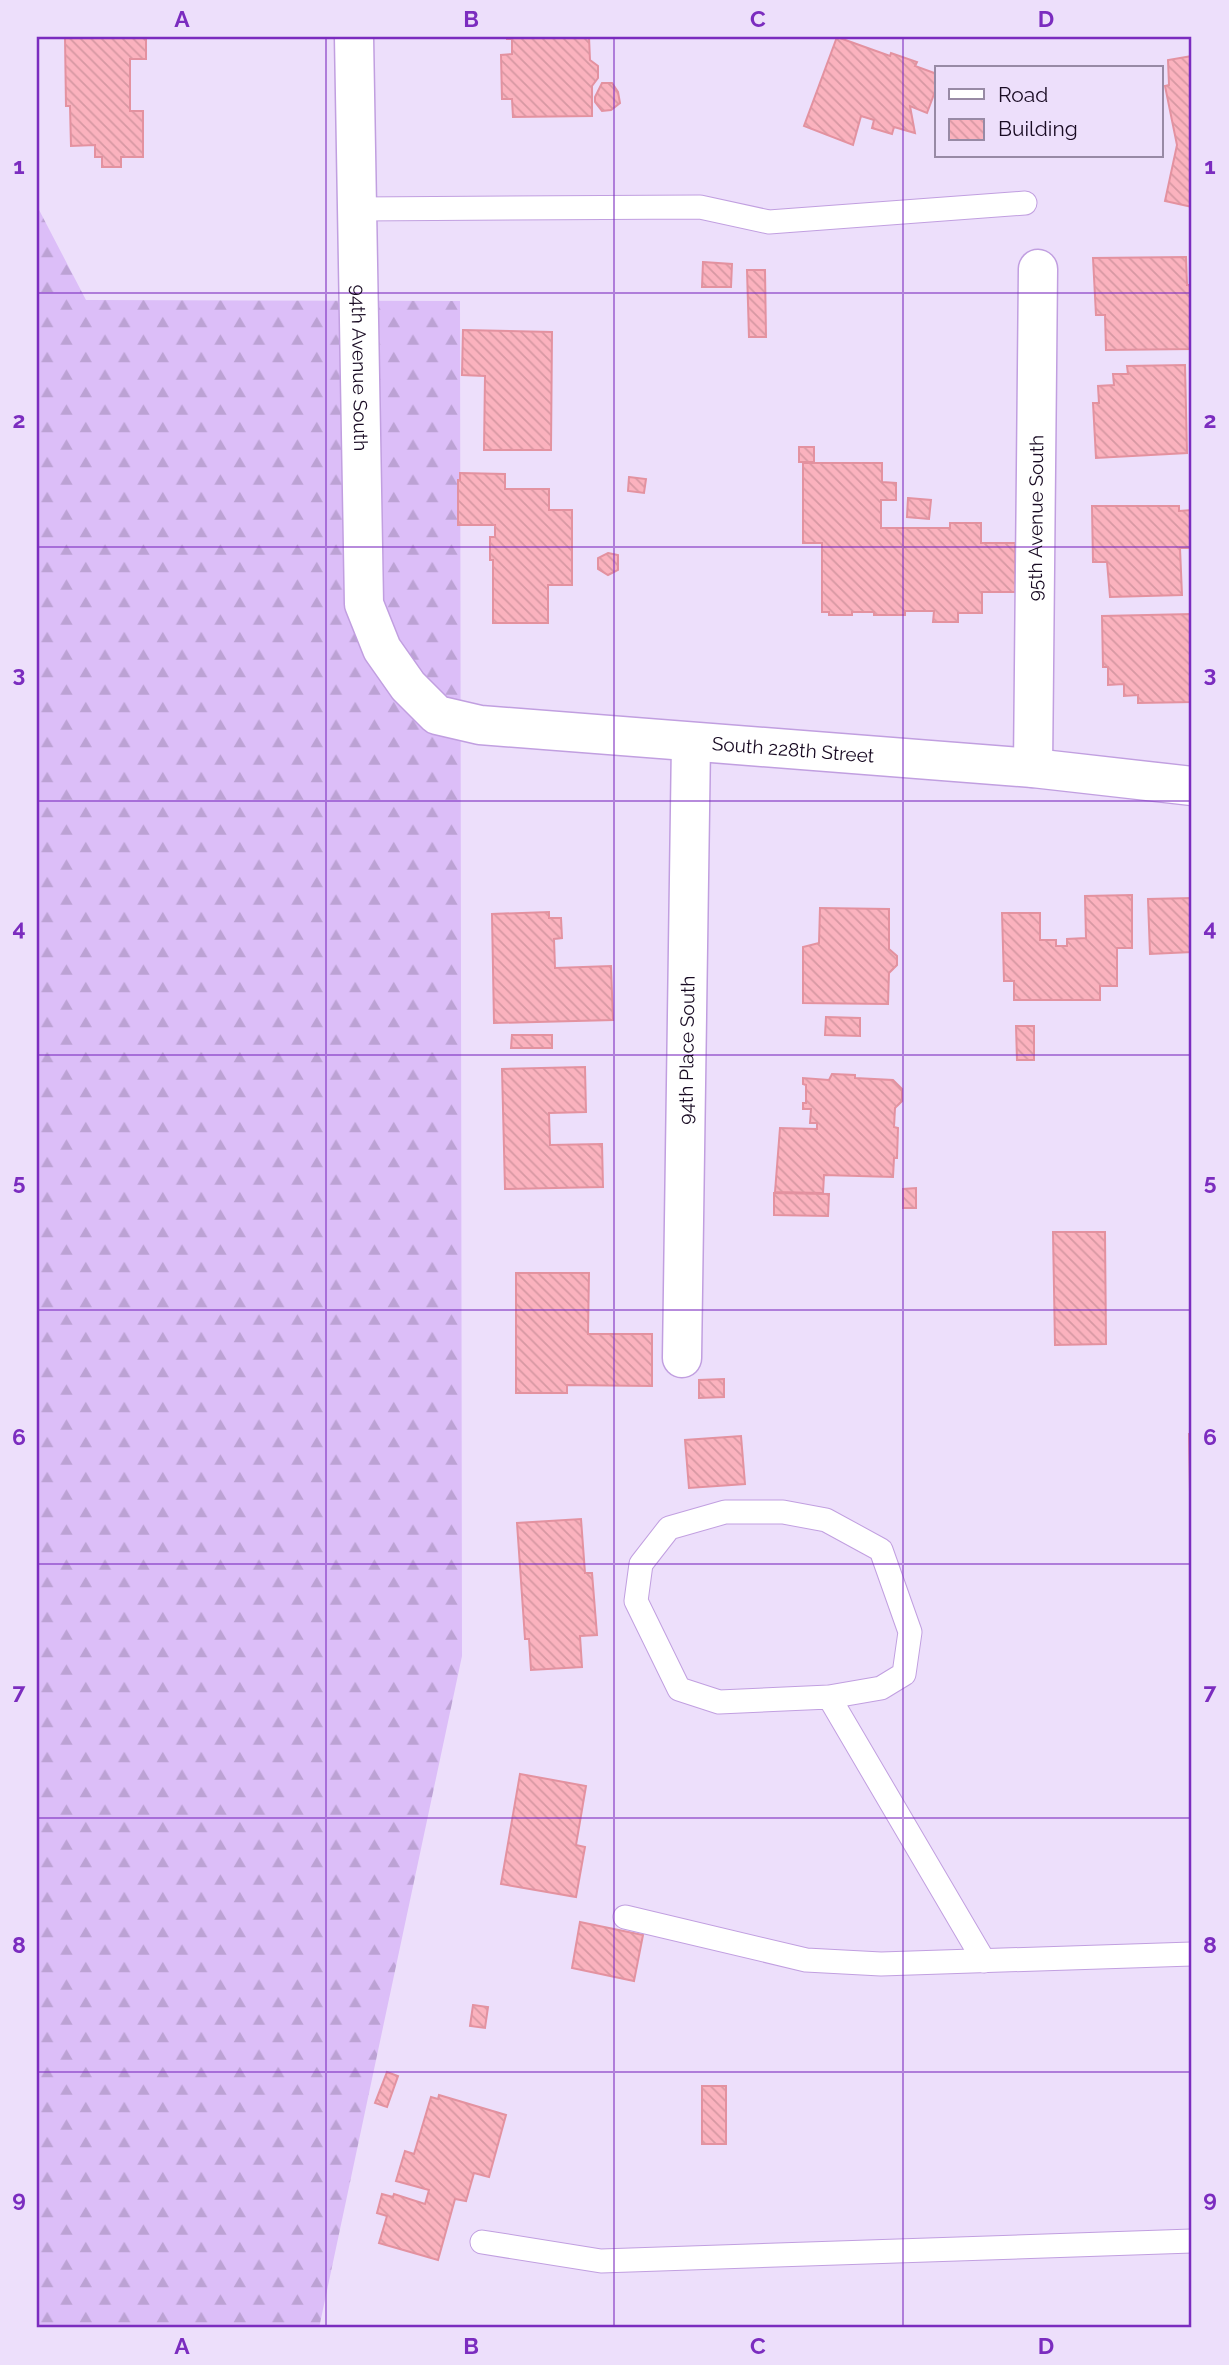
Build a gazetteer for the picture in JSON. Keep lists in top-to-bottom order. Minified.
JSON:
{"streets":{"street":["94th Avenue South","95th Avenue South","South 228th Street","94th Place South"]},"crossings":[["94th Avenue South","South 228th Street"],["95th Avenue South","South 228th Street"],["South 228th Street","94th Place South"]],"legend":["Road","Building"],"grid":{"columns":["A","B","C","D"],"rows":["1","2","3","4","5","6","7","8","9"]}}
